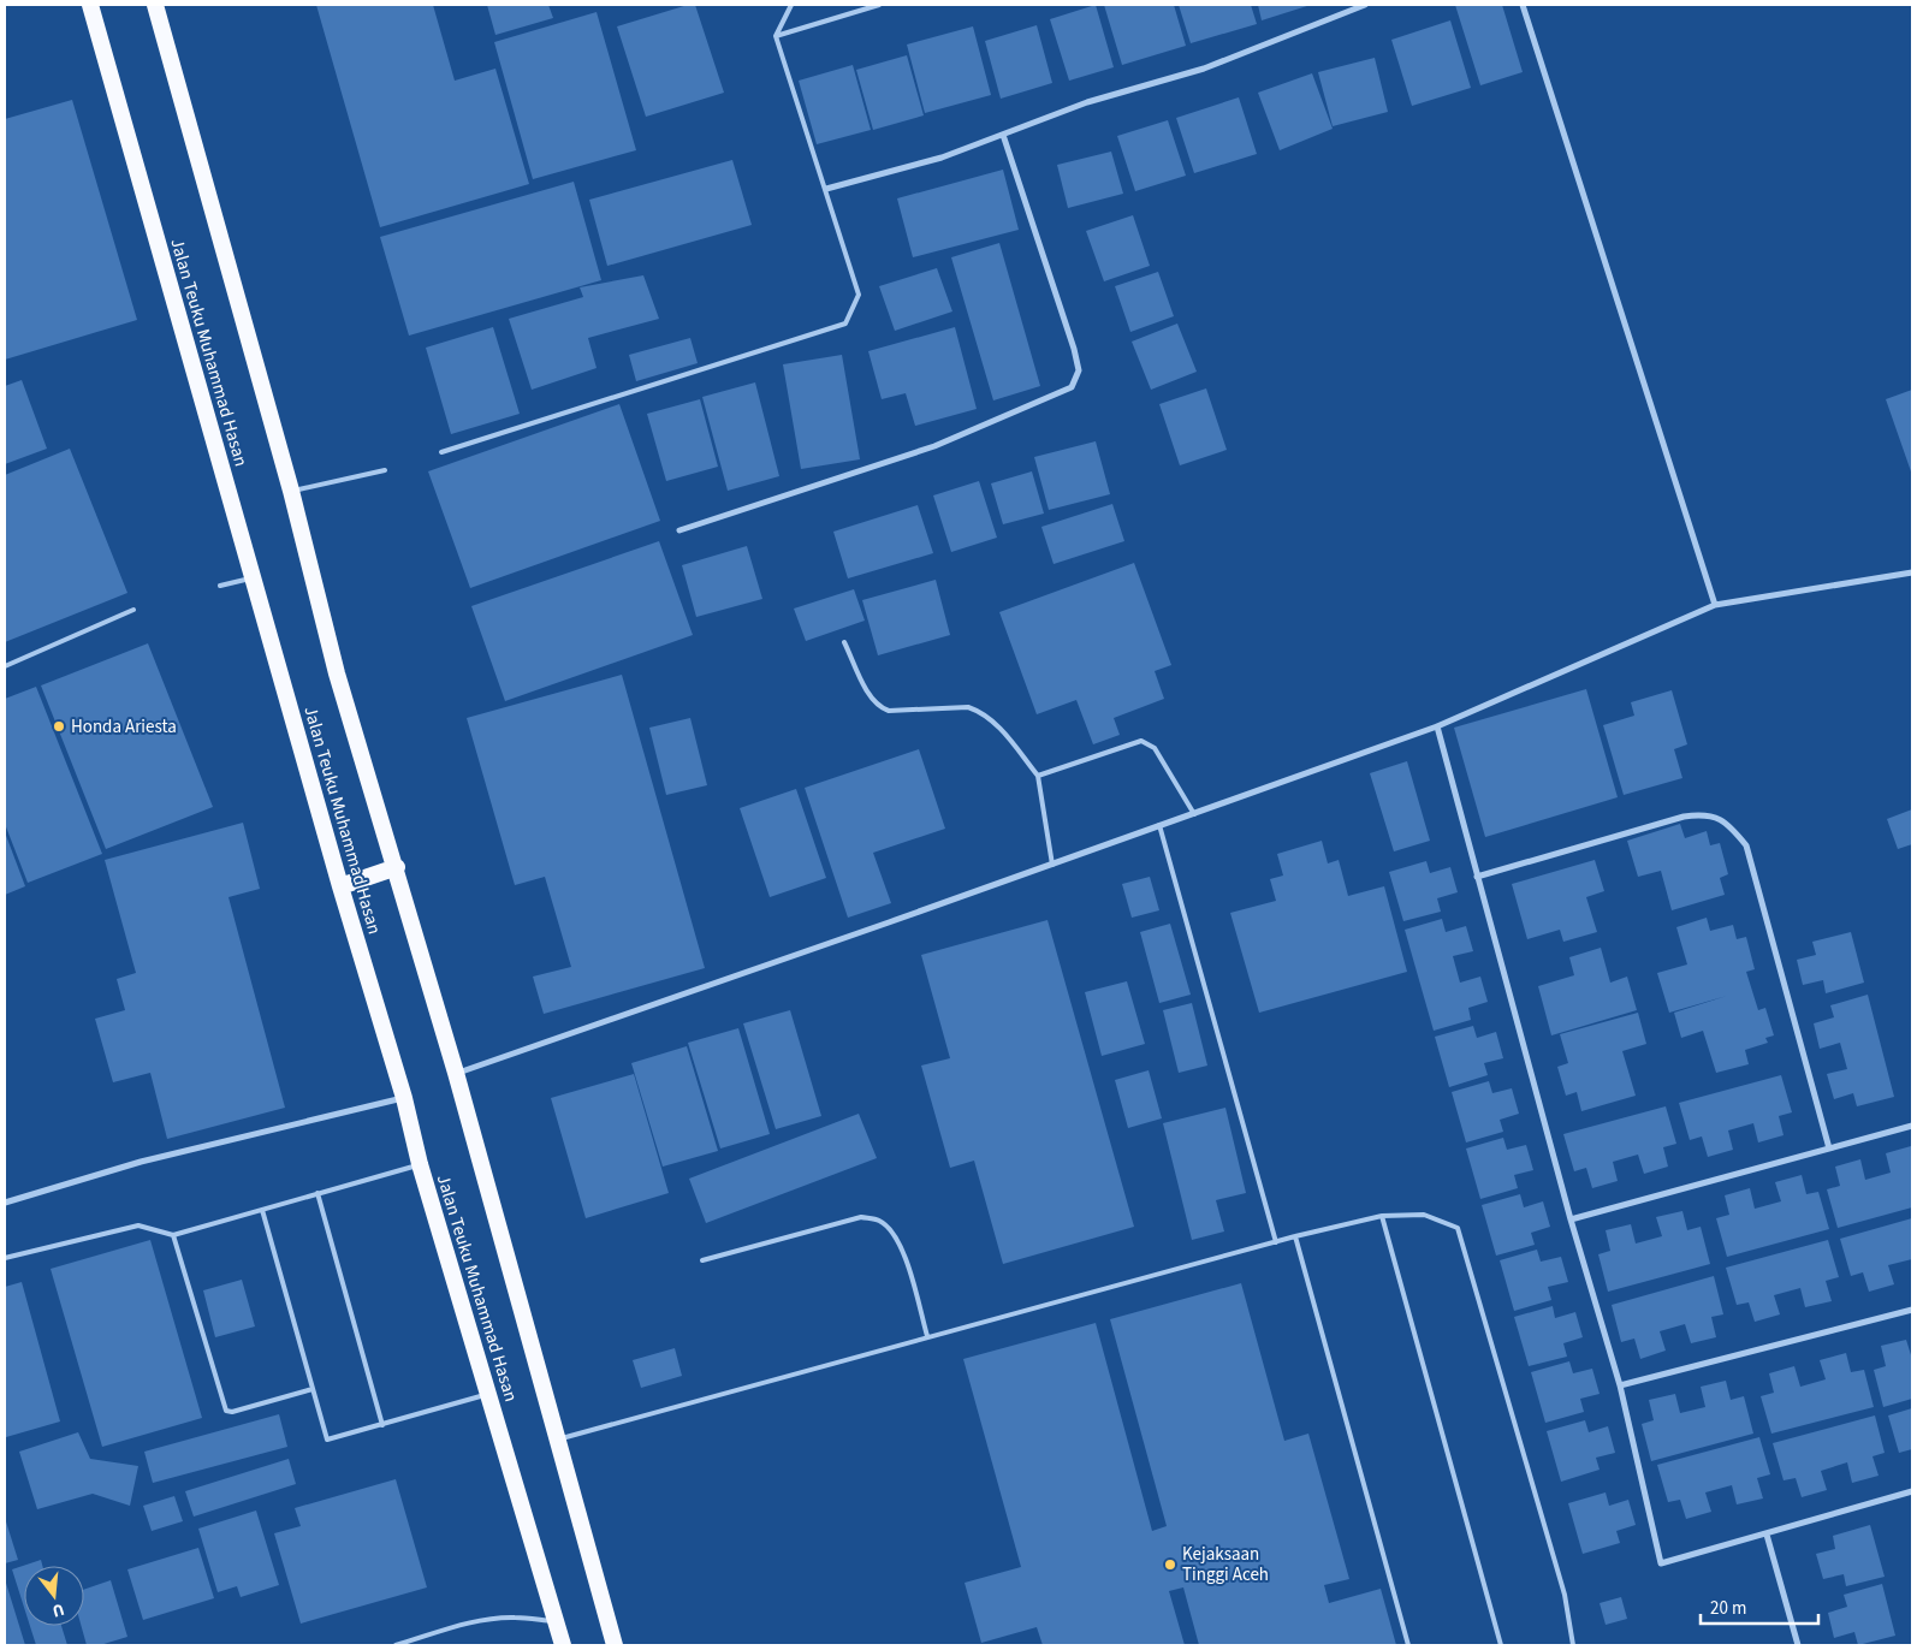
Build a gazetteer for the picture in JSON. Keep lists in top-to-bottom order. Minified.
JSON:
{"streets":{"highway":["Jalan Teuku Muhammad Hasan"]},"places":["Honda Ariesta","Kejaksaan Tinggi Aceh"],"scale_bar":"20 m","north":"bottom"}
